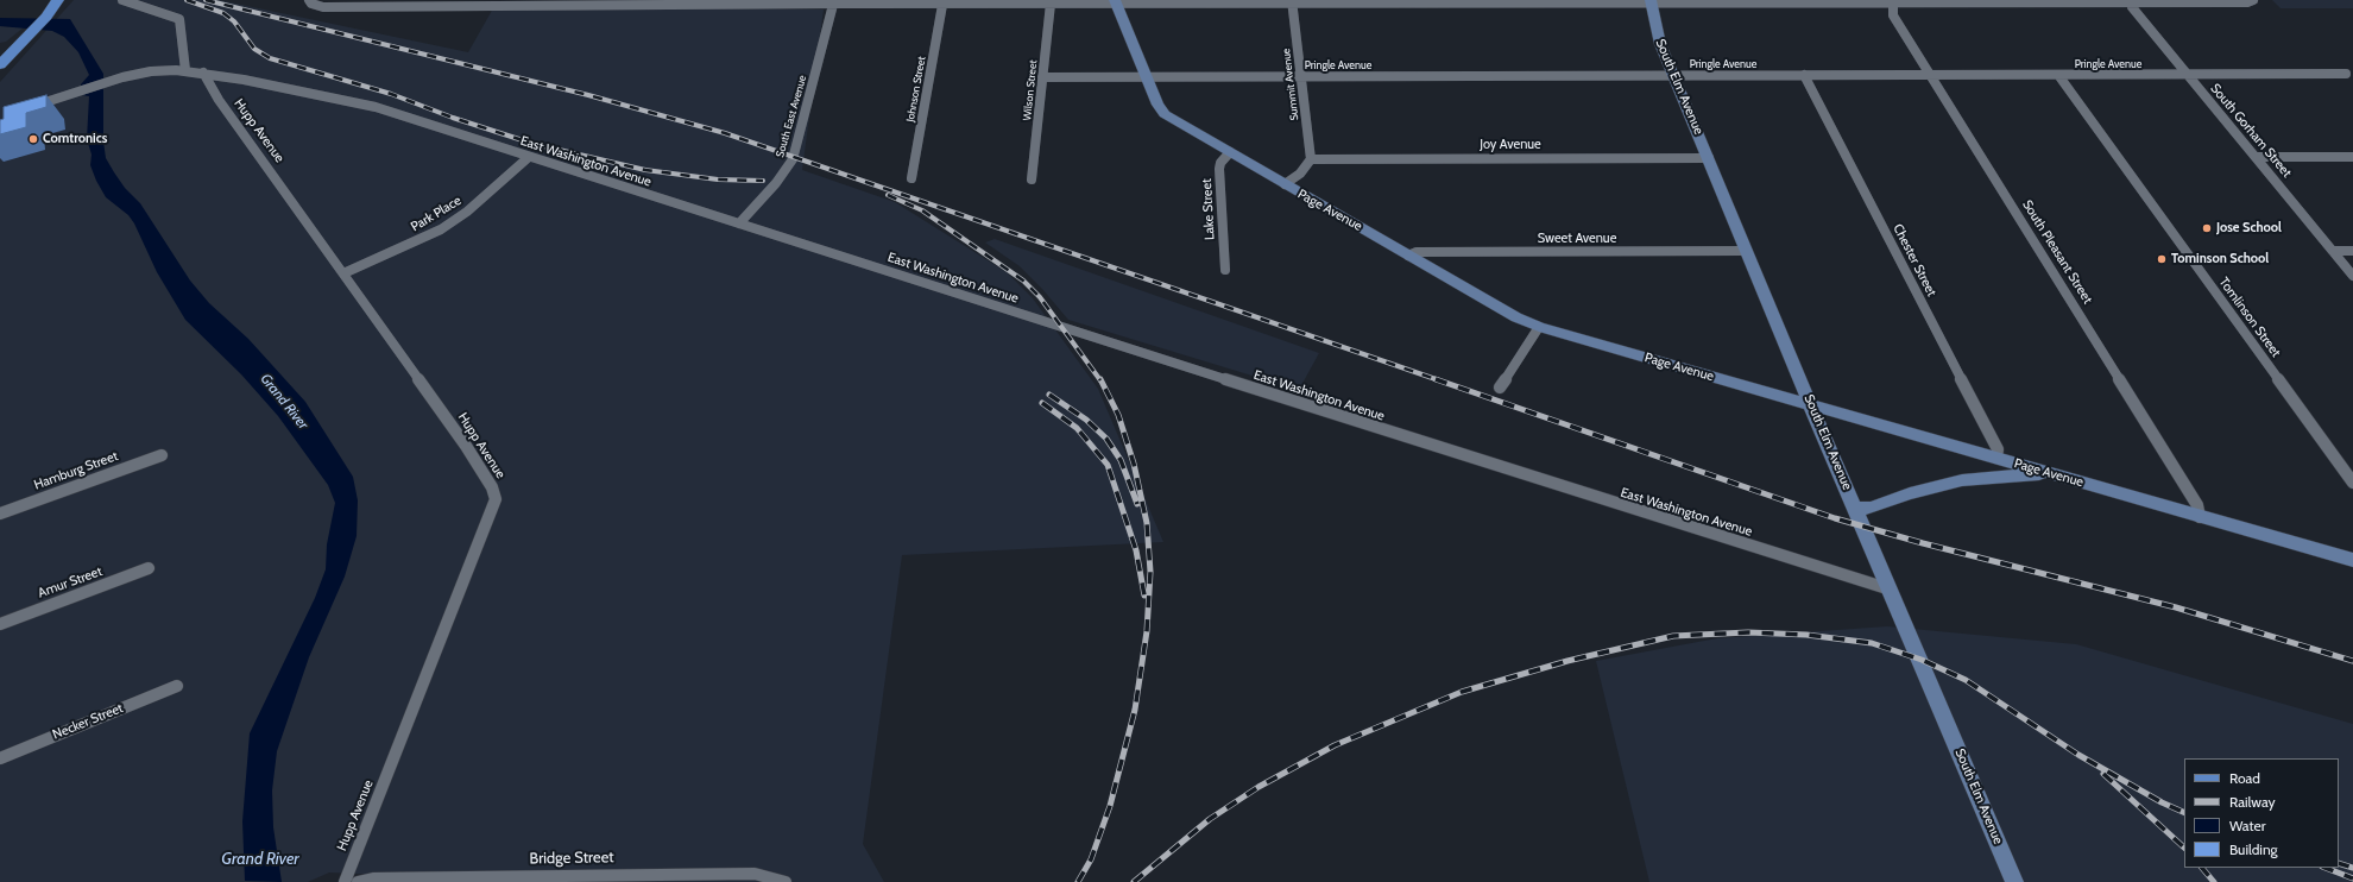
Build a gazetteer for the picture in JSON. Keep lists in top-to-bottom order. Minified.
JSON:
{"streets":{"street":["Pringle Avenue","Summit Avenue","South Elm Avenue","Johnson Street","Wilson Street","South East Avenue","Hupp Avenue","South Gorham Street","Joy Avenue","East Washington Avenue","Lake Street","Page Avenue","Park Place","Sweet Avenue","South Pleasant Street","Chester Street","Tomlinson Street","Hamburg Street","Amur Street","Necker Street","Bridge Street"]},"crossings":[["Pringle Avenue","Summit Avenue"],["Pringle Avenue","South Elm Avenue"],["Pringle Avenue","Wilson Street"],["Pringle Avenue","South Gorham Street"],["Pringle Avenue","Page Avenue"],["Pringle Avenue","South Pleasant Street"],["Pringle Avenue","Chester Street"],["Pringle Avenue","Tomlinson Street"],["Summit Avenue","Joy Avenue"],["South Elm Avenue","Joy Avenue"],["South Elm Avenue","East Washington Avenue"],["South Elm Avenue","Page Avenue"],["South Elm Avenue","Sweet Avenue"],["South East Avenue","East Washington Avenue"],["Hupp Avenue","East Washington Avenue"],["Hupp Avenue","Park Place"],["East Washington Avenue","Park Place"],["Lake Street","Page Avenue"],["Page Avenue","Sweet Avenue"],["Page Avenue","South Pleasant Street"],["Page Avenue","Chester Street"]],"water":["Grand River"],"places":["Comtronics","Jose School","Tominson School"],"legend":["Road","Railway","Water","Building"]}
